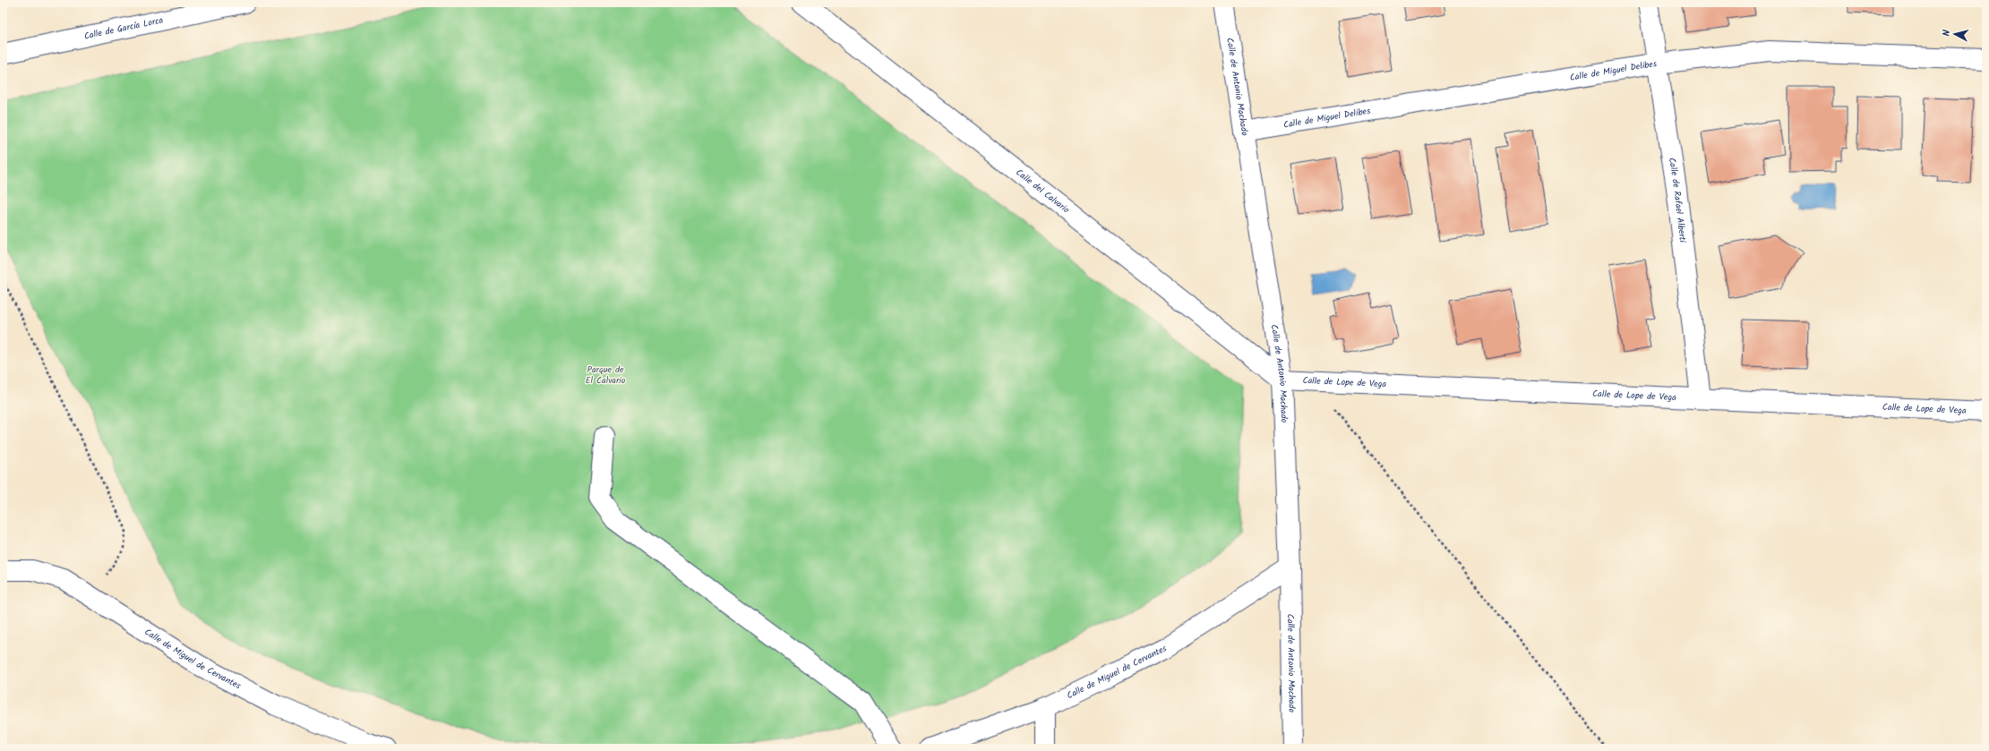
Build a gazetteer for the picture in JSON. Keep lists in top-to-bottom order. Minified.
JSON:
{"streets":{"street":["Calle de García Lorca","Calle de Miguel Delibes","Calle de Antonio Machado","Calle del Calvario","Calle de Rafael Alberti","Calle de Lope de Vega","Calle de Miguel de Cervantes"]},"crossings":[["Calle de Miguel Delibes","Calle de Antonio Machado"],["Calle de Miguel Delibes","Calle de Rafael Alberti"],["Calle de Antonio Machado","Calle del Calvario"],["Calle de Antonio Machado","Calle de Lope de Vega"],["Calle de Antonio Machado","Calle de Miguel de Cervantes"],["Calle del Calvario","Calle de Lope de Vega"],["Calle de Rafael Alberti","Calle de Lope de Vega"]],"parks":["Parque de El Calvario"],"north":"left"}
